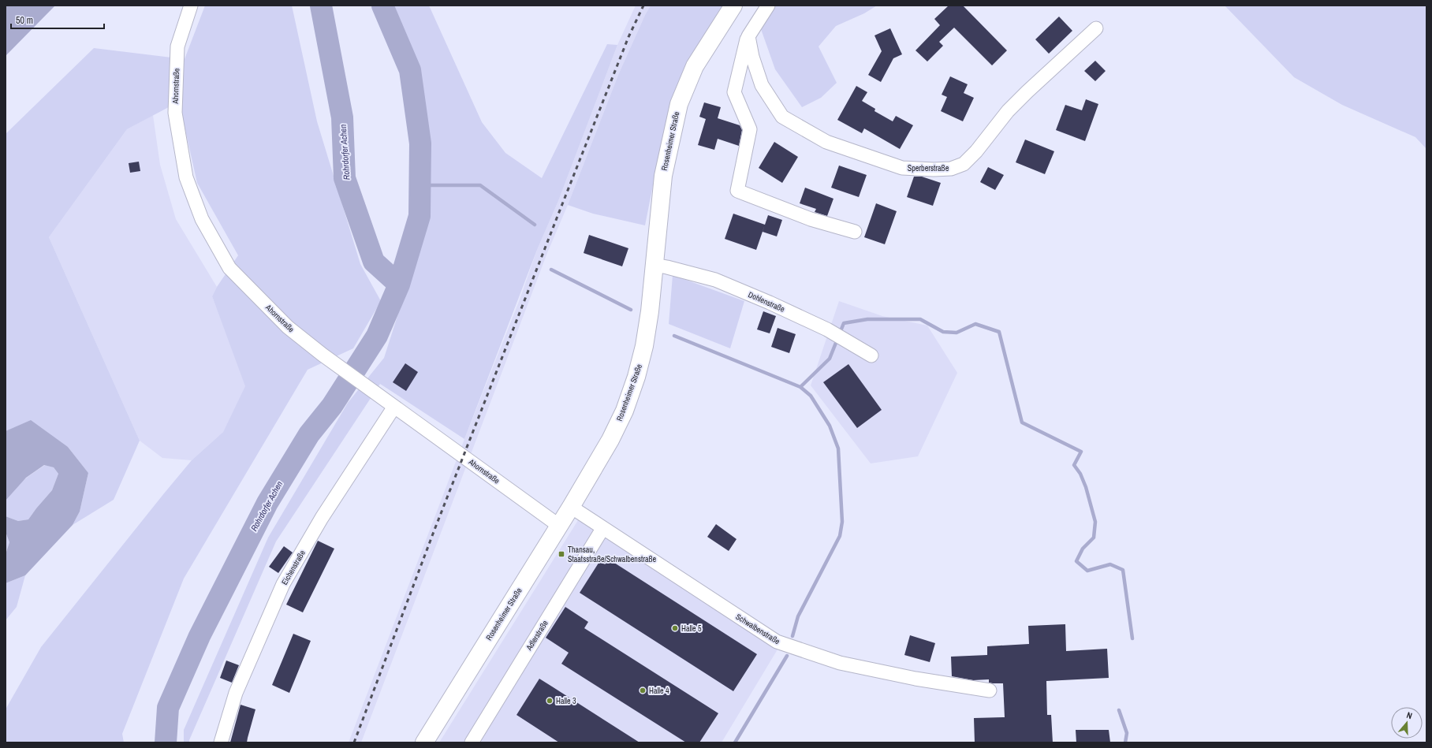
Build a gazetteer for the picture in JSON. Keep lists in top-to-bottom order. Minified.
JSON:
{"streets":{"main road":["Rosenheimer Straße"],"street":["Ahornstraße","Sperberstraße","Dohlenstraße","Eichenstraße","Schwalbenstraße","Adlerstraße"]},"crossings":[["Ahornstraße","Rosenheimer Straße"],["Ahornstraße","Eichenstraße"],["Rosenheimer Straße","Dohlenstraße"],["Rosenheimer Straße","Schwalbenstraße"],["Schwalbenstraße","Adlerstraße"]],"water":["Rohrdorfer Achen"],"places":{"transit":["Thansau, Staatsstraße/Schwalbenstraße"],"other":["Halle 5","Halle 4","Halle 3"]},"scale_bar":"50 m","north":"top"}
